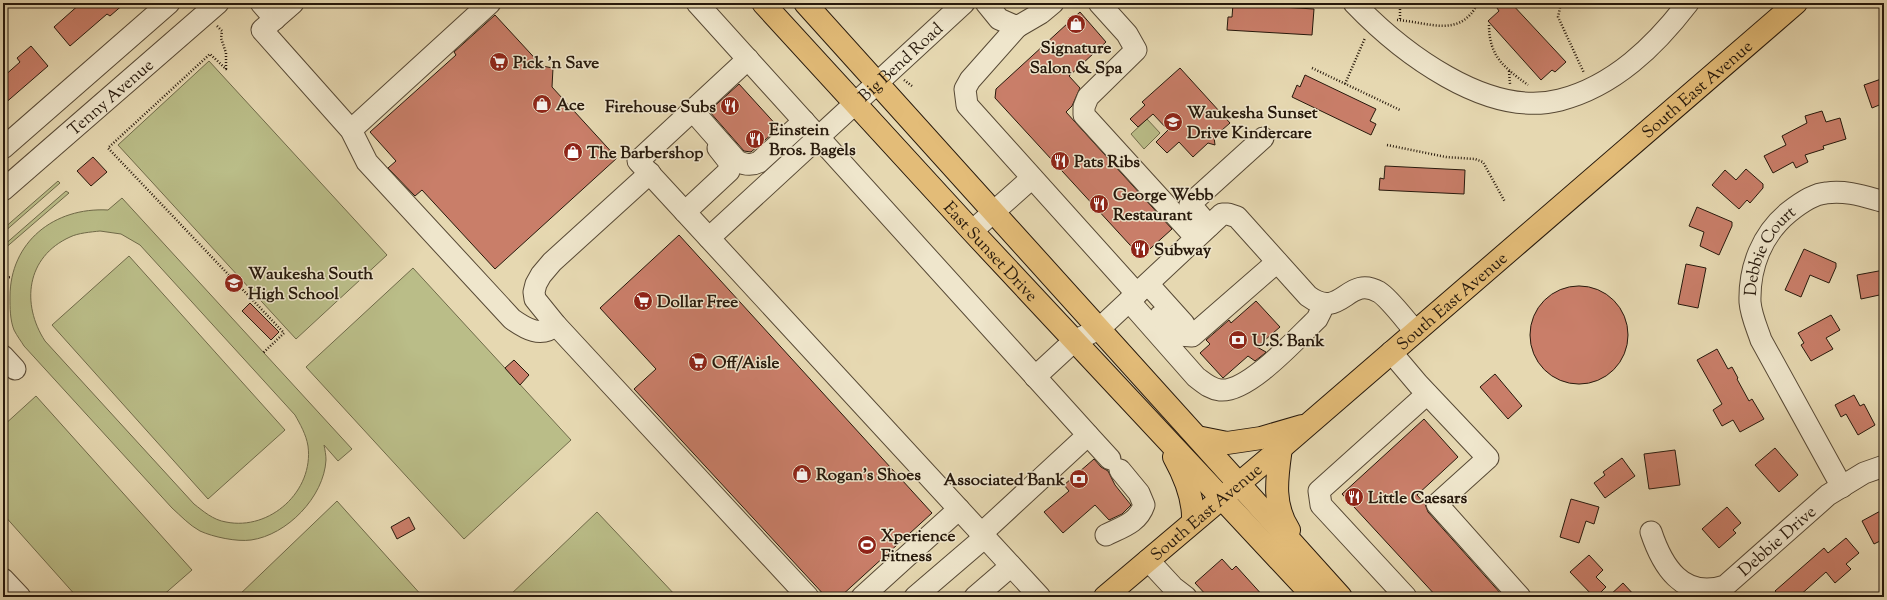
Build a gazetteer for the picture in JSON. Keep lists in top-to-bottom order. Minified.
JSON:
{"streets":{"main road":["South East Avenue","East Sunset Drive"],"street":["Big Bend Road","Tenny Avenue","Debbie Court","Debbie Drive"]},"crossings":[["Big Bend Road","East Sunset Drive"],["South East Avenue","East Sunset Drive"],["Debbie Court","Debbie Drive"]],"places":{"shop":["Signature Salon & Spa","Ace","The Barbershop","Rogan's Shoes"],"supermarket":["Pick 'n Save","Dollar Free","Off/Aisle"],"restaurant":["Firehouse Subs","Einstein Bros. Bagels","Pats Ribs","George Webb Restaurant","Subway","Little Caesars"],"school or university":["Waukesha Sunset Drive Kindercare","Waukesha South High School"],"bank":["U.S. Bank","Associated Bank"],"sports":["Xperience Fitness"]}}
